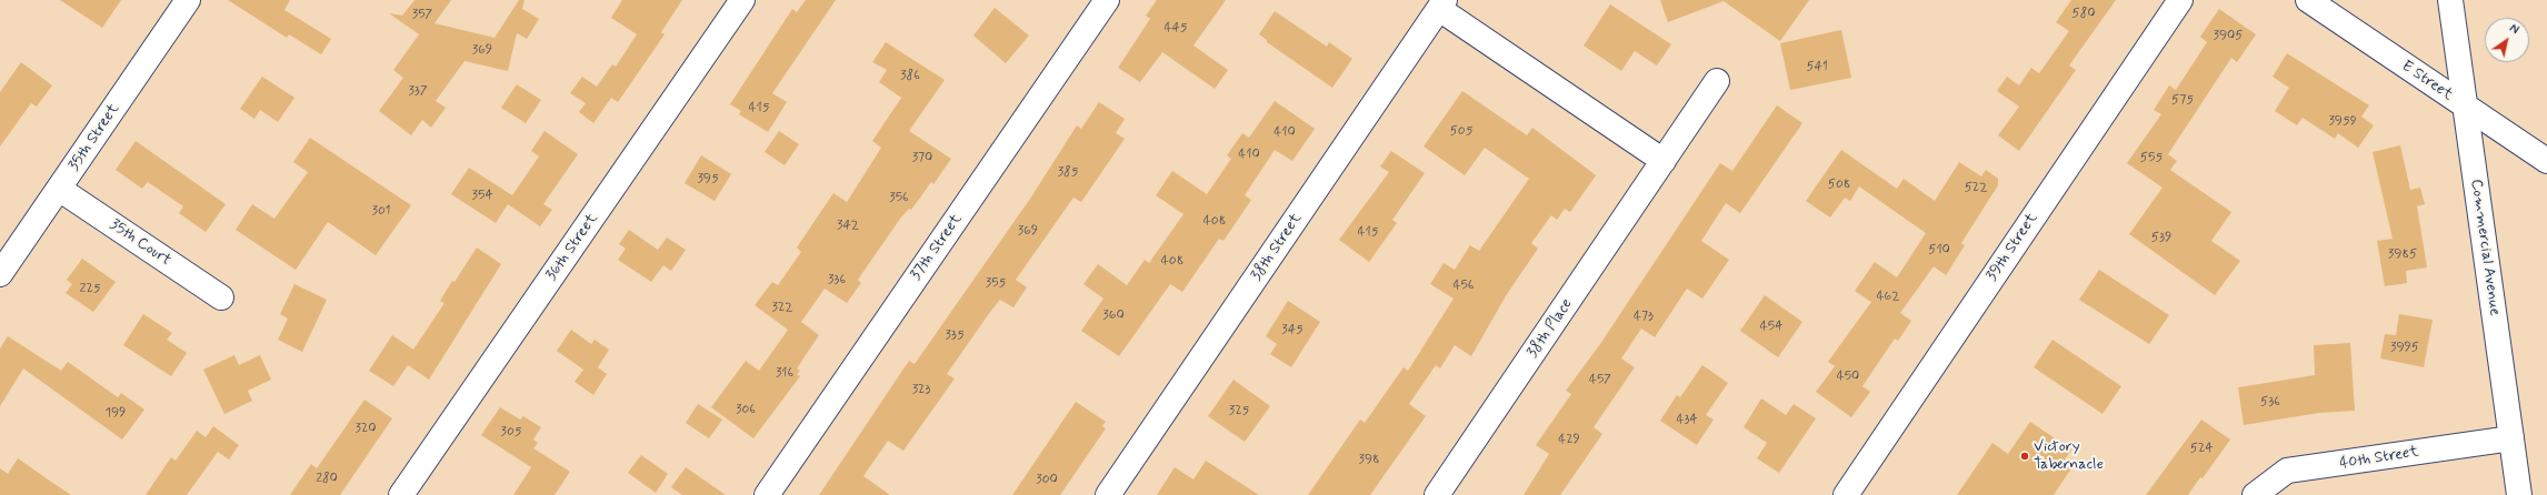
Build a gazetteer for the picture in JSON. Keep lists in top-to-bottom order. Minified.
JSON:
{"streets":{"street":["E Street","35th Street","35th Court","36th Street","37th Street","38th Street","39th Street","Commercial Avenue","38th Place","40th Street"]},"crossings":[["E Street","Commercial Avenue"],["35th Street","35th Court"],["Commercial Avenue","40th Street"]],"places":["Victory Tabernacle"],"house_numbers":["580","357","445","3905","369","541","386","337","575","415","3959","505","410","410","370","555","385","395","508","522","354","356","301","408","342","369","415","539","510","3985","408","336","355","456","225","462","322","360","473","454","345","335","3995","316","450","457","323","536","306","325","199","434","320","305","429","524","398","280","300"],"north":"top right"}
